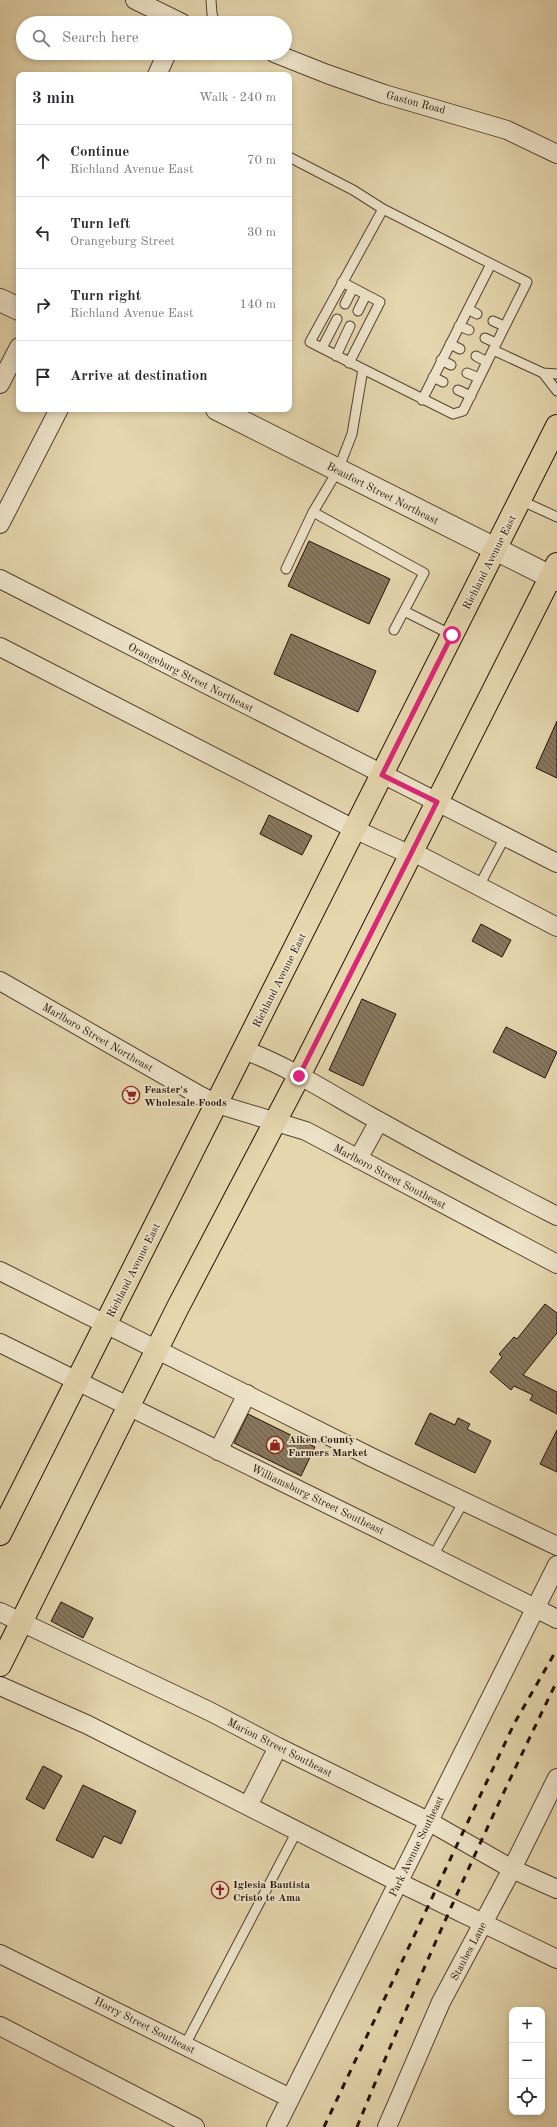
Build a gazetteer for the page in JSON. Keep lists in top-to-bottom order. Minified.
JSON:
{"streets":{"main road":["Richland Avenue East"],"street":["Gaston Road","Beaufort Street Northeast","Orangeburg Street Northeast","Marlboro Street Northeast","Marlboro Street Southeast","Williamsburg Street Southeast","Marion Street Southeast","Park Avenue Southeast","Staubes Lane","Horry Street Southeast"]},"crossings":[["Beaufort Street Northeast","Richland Avenue East"],["Richland Avenue East","Orangeburg Street Northeast"],["Richland Avenue East","Marlboro Street Northeast"],["Richland Avenue East","Marlboro Street Southeast"],["Richland Avenue East","Williamsburg Street Southeast"],["Marlboro Street Northeast","Marlboro Street Southeast"],["Williamsburg Street Southeast","Park Avenue Southeast"],["Marion Street Southeast","Park Avenue Southeast"],["Marion Street Southeast","Staubes Lane"],["Park Avenue Southeast","Horry Street Southeast"]],"places":{"supermarket":["Feaster's Wholesale Foods"],"shop":["Aiken County Farmers Market"],"church":["Iglesia Bautista Cristo te Ama"]},"page":{"search":"Search here","heading":["3 min","Walk · 240 m"],"list":[["Continue","Richland Avenue East","70 m"],["Turn left","Orangeburg Street","30 m"],["Turn right","Richland Avenue East","140 m"],"Arrive at destination"],"map_buttons":["+","−"]}}
